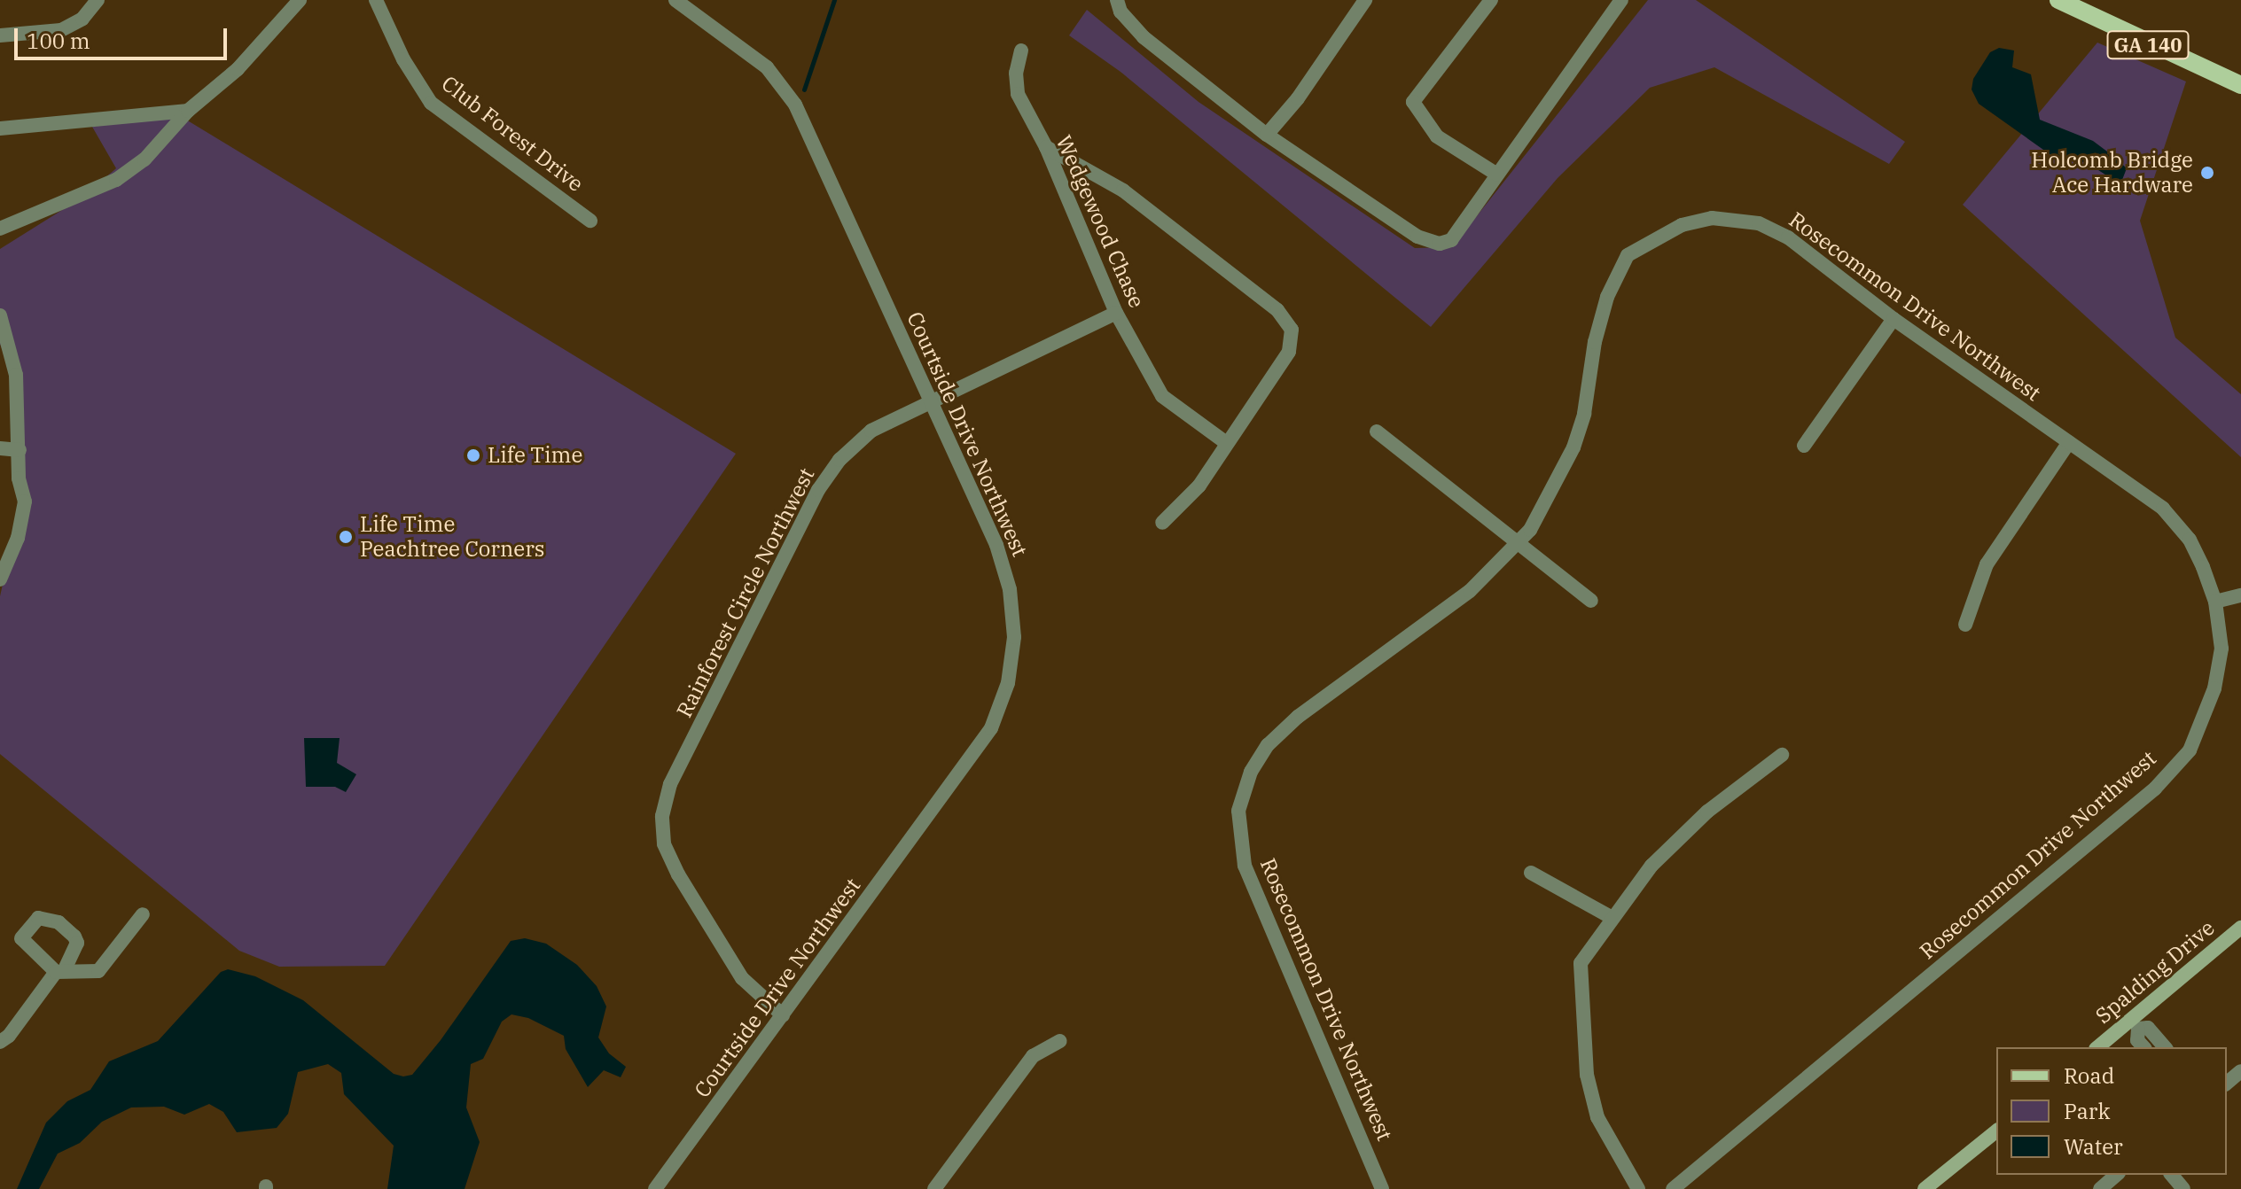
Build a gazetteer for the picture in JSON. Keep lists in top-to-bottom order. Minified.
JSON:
{"streets":{"main road":["GA 140","Spalding Drive"],"street":["Club Forest Drive","Wedgewood Chase","Rosecommon Drive Northwest","Courtside Drive Northwest","Rainforest Circle Northwest"]},"crossings":[["Wedgewood Chase","Rainforest Circle Northwest"],["Courtside Drive Northwest","Rainforest Circle Northwest"]],"places":["Holcomb Bridge Ace Hardware","Life Time","Life Time Peachtree Corners"],"legend":["Road","Park","Water"],"scale_bar":"100 m"}
